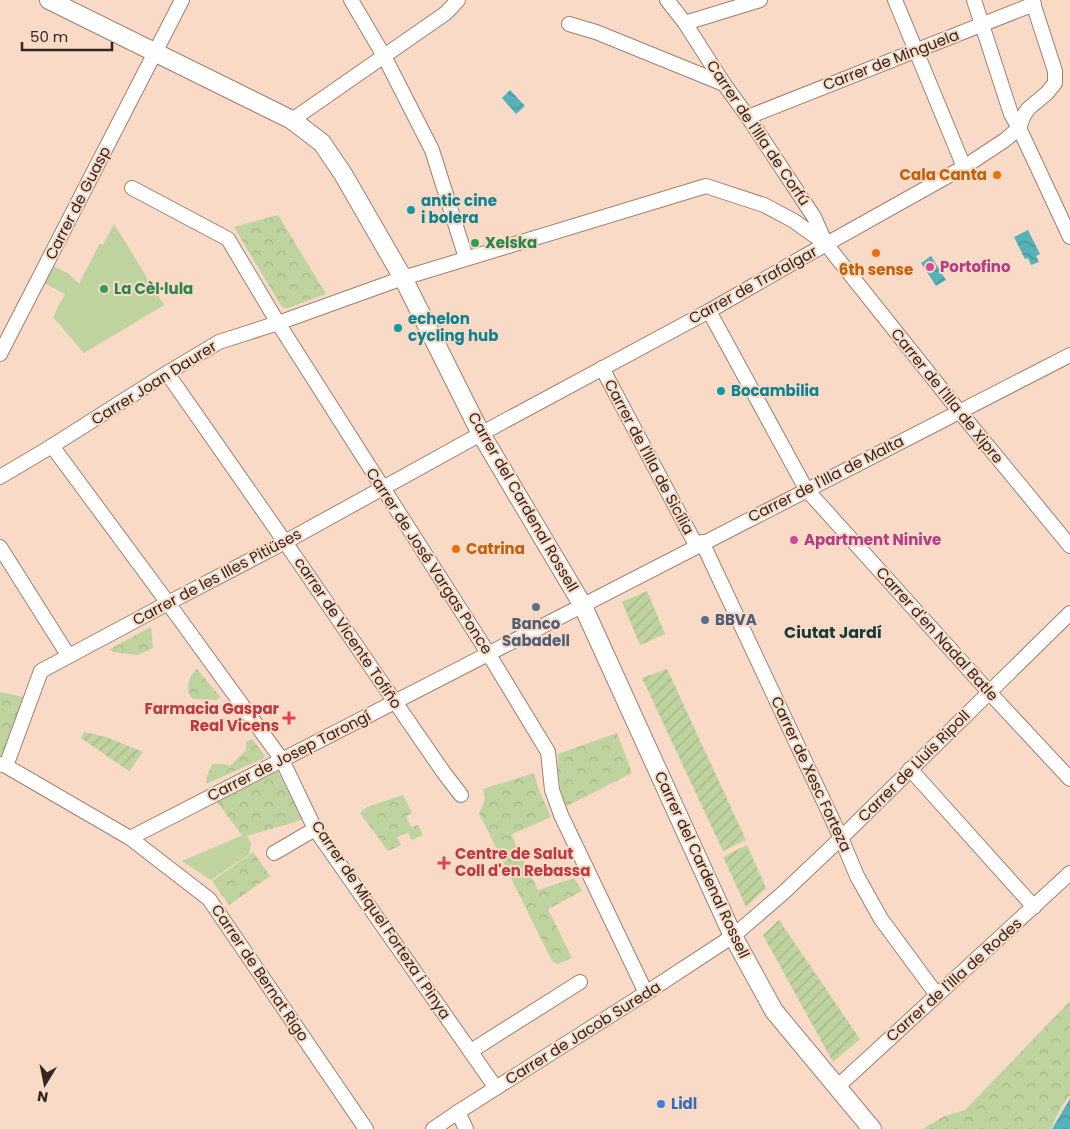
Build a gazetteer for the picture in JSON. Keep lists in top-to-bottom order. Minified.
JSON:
{"streets":{"street":["Carrer de Minguela","Carrer de l'Illa de Corfú","Carrer de Guasp","Carrer de Trafalgar","Carrer Joan Daurer","Carrer de l'Illa de Xipre","Carrer de l'Illa de Sicília","Carrer de l'Illa de Malta","Carrer del Cardenal Rossell","Carrer de José Vargas Ponce","Carrer de les Illes Pitiüses","carrer de Vicente Tofiño","Carrer d'en Nadal Batle","Carrer de Josep Tarongí","Carrer de Lluís Ripoll","Carrer de Xesc Forteza","Carrer de Miquel Forteza i Pinya","Carrer de Bernat Rigo","Carrer de l'Illa de Rodes","Carrer de Jacob Sureda"]},"crossings":[["Carrer de Minguela","Carrer de l'Illa de Corfú"],["Carrer de l'Illa de Corfú","Carrer de Trafalgar"],["Carrer de l'Illa de Corfú","Carrer Joan Daurer"],["Carrer de l'Illa de Corfú","Carrer de l'Illa de Xipre"],["Carrer de Guasp","Carrer del Cardenal Rossell"],["Carrer de Trafalgar","Carrer Joan Daurer"],["Carrer de Trafalgar","Carrer de l'Illa de Xipre"],["Carrer de Trafalgar","Carrer de l'Illa de Sicília"],["Carrer de Trafalgar","Carrer del Cardenal Rossell"],["Carrer de Trafalgar","Carrer de les Illes Pitiüses"],["Carrer de Trafalgar","Carrer d'en Nadal Batle"],["Carrer Joan Daurer","Carrer de l'Illa de Xipre"],["Carrer Joan Daurer","Carrer del Cardenal Rossell"],["Carrer Joan Daurer","Carrer de José Vargas Ponce"],["Carrer Joan Daurer","carrer de Vicente Tofiño"],["Carrer Joan Daurer","Carrer de Miquel Forteza i Pinya"],["Carrer de l'Illa de Xipre","Carrer de l'Illa de Malta"],["Carrer de l'Illa de Sicília","Carrer de l'Illa de Malta"],["Carrer de l'Illa de Sicília","Carrer de Xesc Forteza"],["Carrer de l'Illa de Malta","Carrer del Cardenal Rossell"],["Carrer de l'Illa de Malta","Carrer d'en Nadal Batle"],["Carrer de l'Illa de Malta","Carrer de Josep Tarongí"],["Carrer de l'Illa de Malta","Carrer de Xesc Forteza"],["Carrer del Cardenal Rossell","Carrer de les Illes Pitiüses"],["Carrer del Cardenal Rossell","Carrer de Josep Tarongí"],["Carrer del Cardenal Rossell","Carrer de Lluís Ripoll"],["Carrer del Cardenal Rossell","Carrer de l'Illa de Rodes"],["Carrer del Cardenal Rossell","Carrer de Jacob Sureda"],["Carrer de José Vargas Ponce","Carrer de les Illes Pitiüses"],["Carrer de José Vargas Ponce","Carrer de Josep Tarongí"],["Carrer de José Vargas Ponce","Carrer de Jacob Sureda"],["Carrer de les Illes Pitiüses","carrer de Vicente Tofiño"],["Carrer de les Illes Pitiüses","Carrer de Miquel Forteza i Pinya"],["Carrer de les Illes Pitiüses","Carrer de Bernat Rigo"],["carrer de Vicente Tofiño","Carrer de Josep Tarongí"],["Carrer d'en Nadal Batle","Carrer de Lluís Ripoll"],["Carrer de Josep Tarongí","Carrer de Miquel Forteza i Pinya"],["Carrer de Josep Tarongí","Carrer de Bernat Rigo"],["Carrer de Lluís Ripoll","Carrer de Xesc Forteza"],["Carrer de Lluís Ripoll","Carrer de Jacob Sureda"],["Carrer de Xesc Forteza","Carrer de l'Illa de Rodes"],["Carrer de Miquel Forteza i Pinya","Carrer de Jacob Sureda"]],"districts":["Ciutat Jardí"],"places":{"other":["Cala Canta","antic cine i bolera","Xelska","6th sense","Portofino","La Cèl·lula","echelon cycling hub","Bocambilia","Apartment Ninive","Catrina","Banco Sabadell","BBVA","Lidl"],"health":["Farmacia Gaspar Real Vicens","Centre de Salut Coll d'en Rebassa"]},"scale_bar":"50 m","north":"bottom"}
